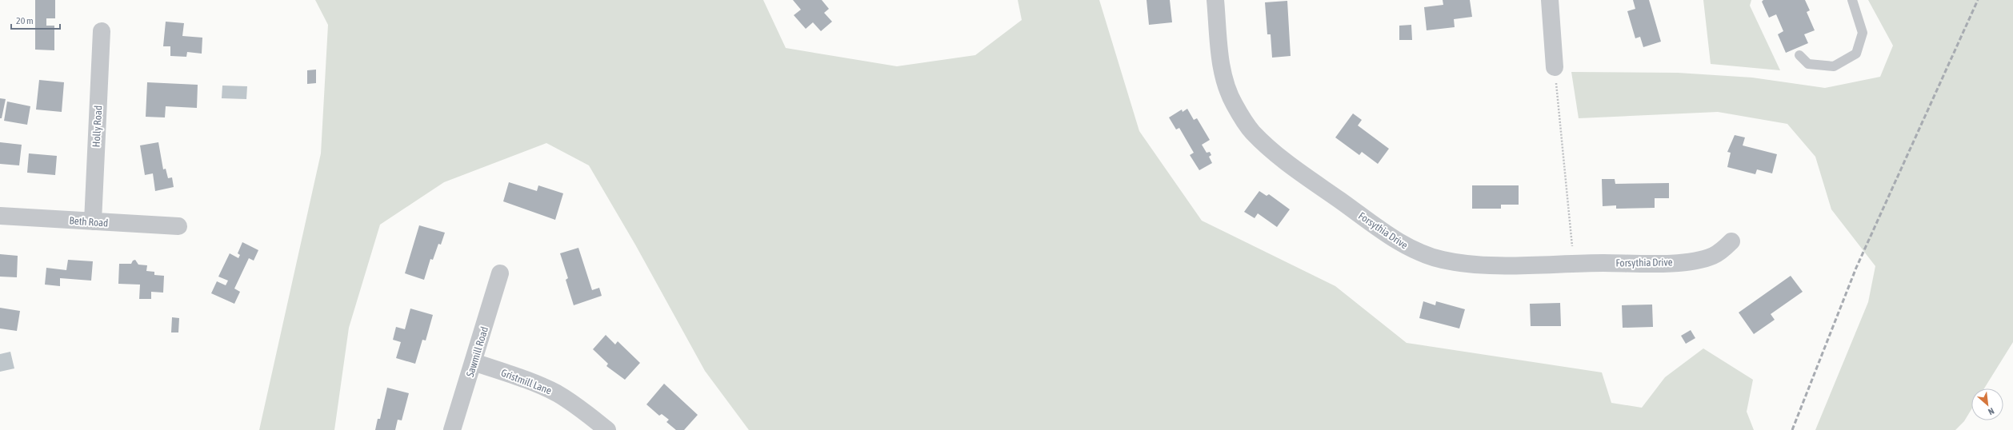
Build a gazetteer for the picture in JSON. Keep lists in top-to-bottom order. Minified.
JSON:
{"streets":{"street":["Holly Road","Beth Road","Forsythia Drive","Sawmill Road","Gristmill Lane"]},"crossings":[["Holly Road","Beth Road"],["Sawmill Road","Gristmill Lane"]],"scale_bar":"20 m","north":"bottom right"}
